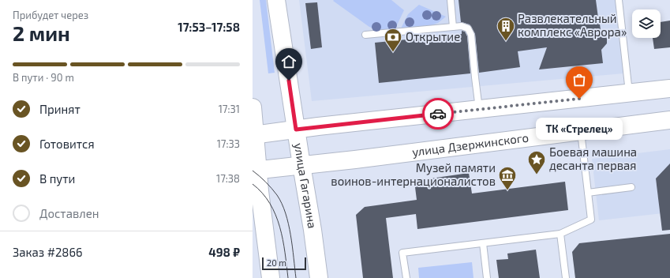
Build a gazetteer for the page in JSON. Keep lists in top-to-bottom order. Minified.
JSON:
{"streets":{"main road":["улица Дзержинского","улица Гагарина"]},"crossings":[["улица Дзержинского","улица Гагарина"]],"places":{"building":["Развлекательный комплекс «Аврора»"],"bank":["Открытие"],"other":["ТК «Стрелец»"],"place":["Боевая машина десанта первая"],"museum":["Музей памяти воинов-интернационалистов"]},"scale_bar":"20 m","page":{"heading":["2 мин","Прибудет через","17:53–17:58"],"panel":["Заказ #2866","498 ₽"],"bar":"В пути · 90 m","list":[["Принят","17:31"],["Готовится","17:33"],["В пути","17:38"],"Доставлен"],"bubble":"ТК «Стрелец»","scale":"20 m"}}
